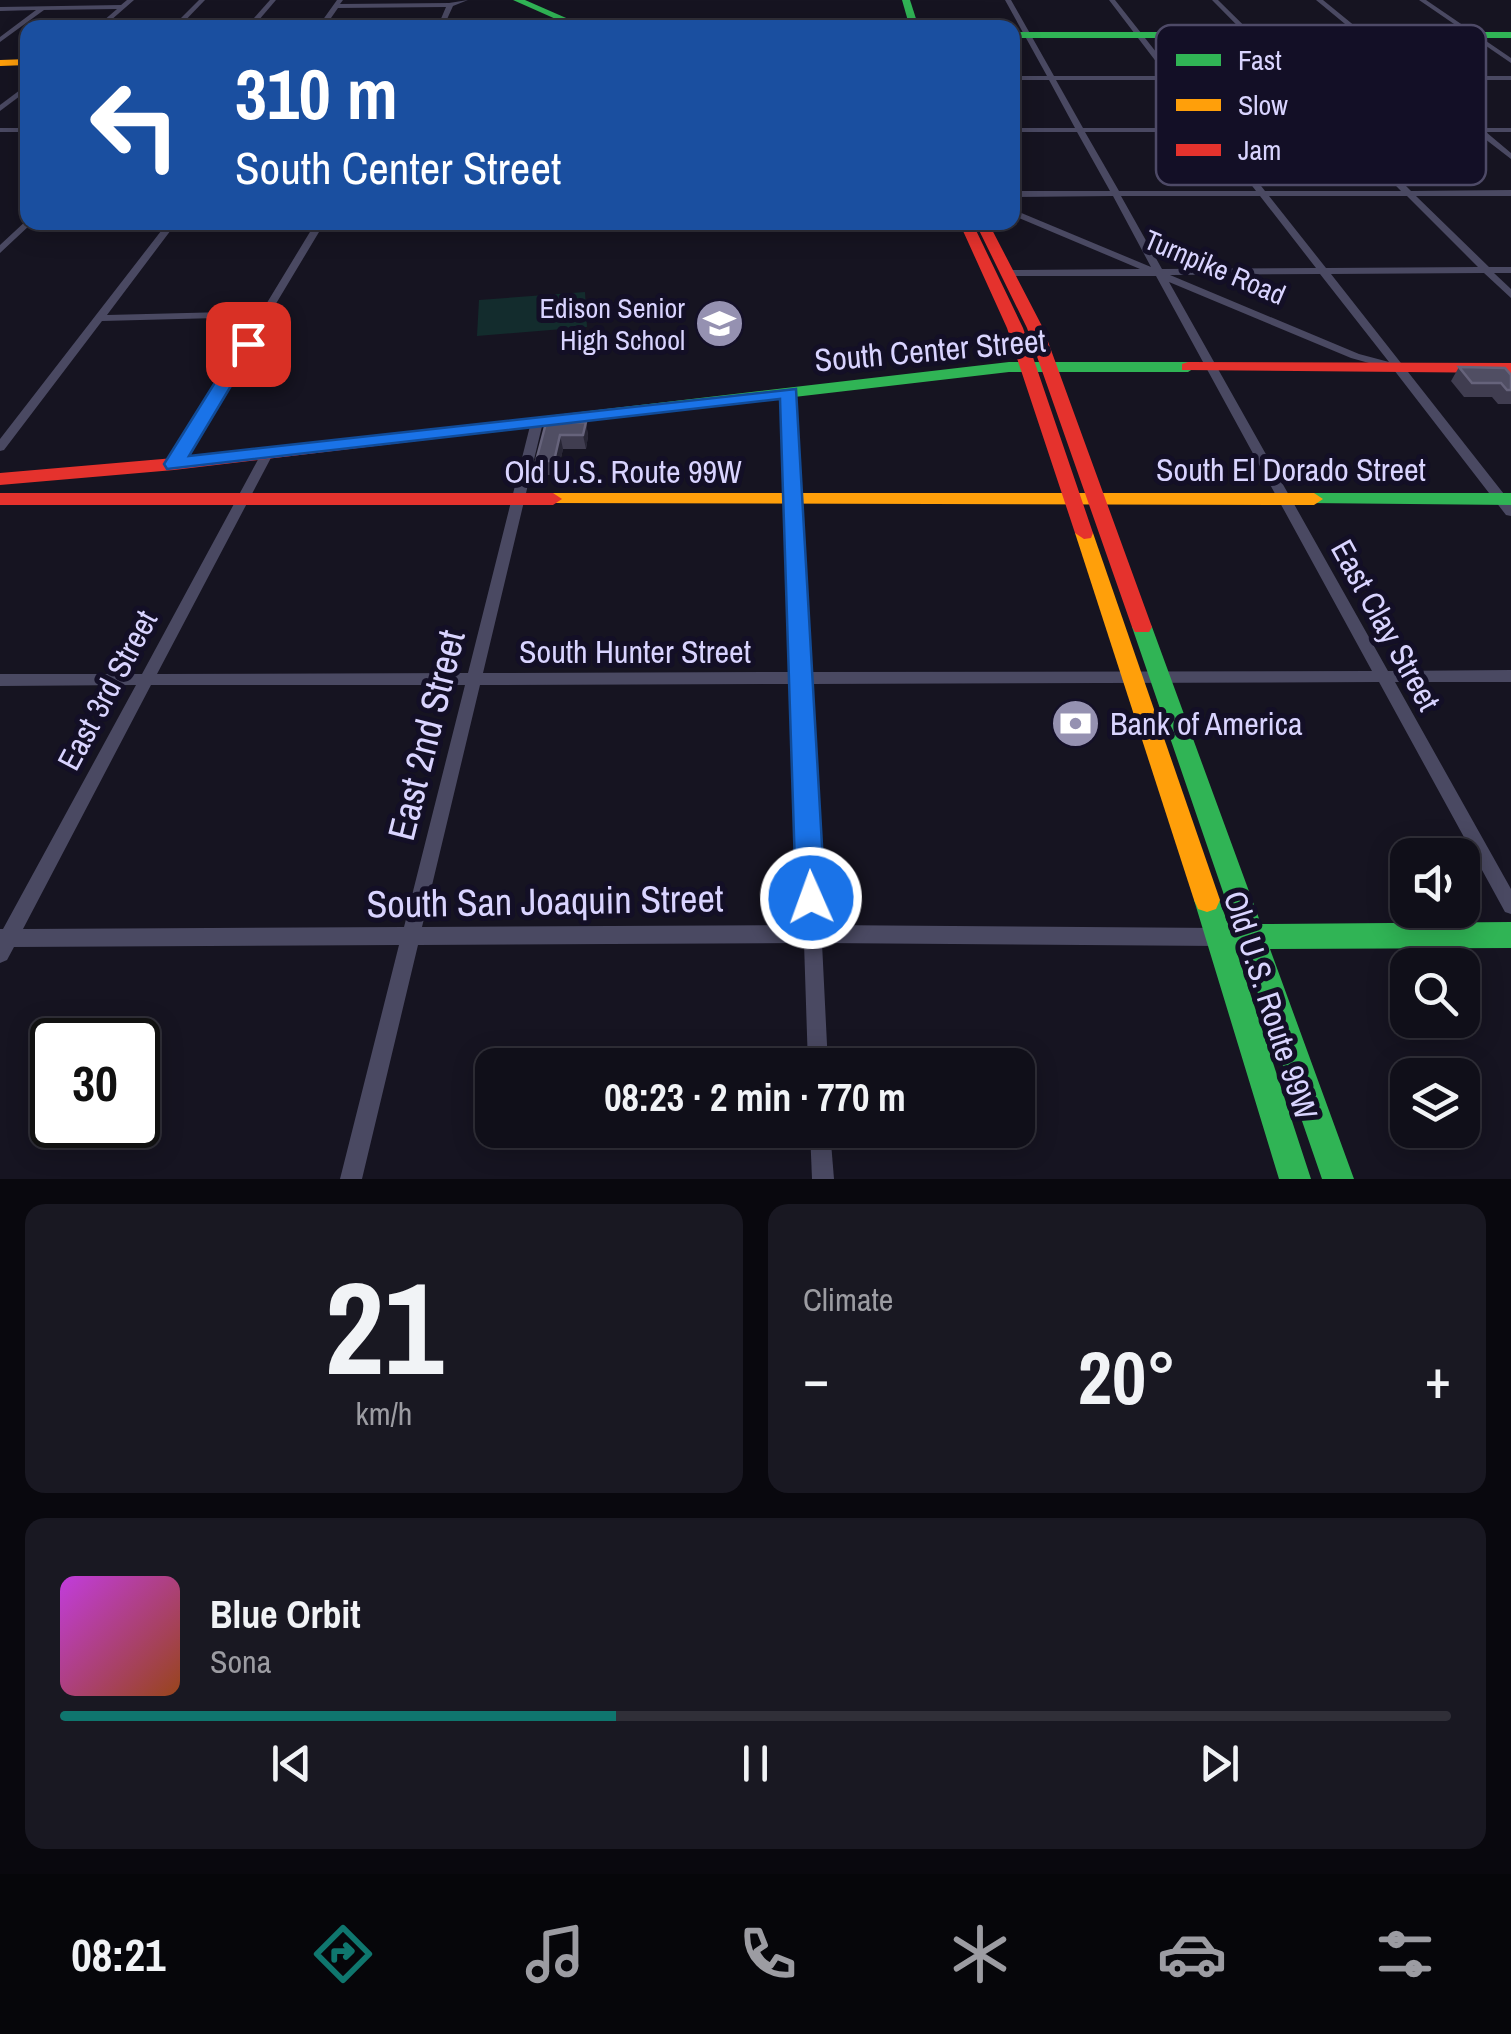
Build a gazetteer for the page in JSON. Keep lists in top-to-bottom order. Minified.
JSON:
{"streets":{"main road":["South Center Street","South El Dorado Street","Old U.S. Route 99W","South San Joaquin Street"],"street":["Turnpike Road","East Clay Street","South Hunter Street","East 3rd Street","East 2nd Street"]},"crossings":[["Turnpike Road","South Center Street"],["Turnpike Road","East Clay Street"],["South Center Street","Old U.S. Route 99W"],["South Center Street","East Clay Street"],["South Center Street","East 3rd Street"],["South Center Street","East 2nd Street"],["South El Dorado Street","Old U.S. Route 99W"],["South El Dorado Street","East Clay Street"],["Old U.S. Route 99W","South Hunter Street"],["Old U.S. Route 99W","East 3rd Street"],["Old U.S. Route 99W","East 2nd Street"],["Old U.S. Route 99W","South San Joaquin Street"],["East Clay Street","South Hunter Street"],["South Hunter Street","East 3rd Street"],["South Hunter Street","East 2nd Street"],["East 3rd Street","South San Joaquin Street"],["East 2nd Street","South San Joaquin Street"]],"places":{"school or university":["Edison Senior High School"],"bank":["Bank of America"]},"legend":["Fast","Slow","Jam"],"page":{"turn":["310 m","South Center Street"],"limit":"30","trip":"08:23 · 2 min · 770 m","tile":[["21","km/h"],"Climate"],"heat":["−","20°","+"],"song":["Blue Orbit","Sona"],"tabs":"08:21"}}
